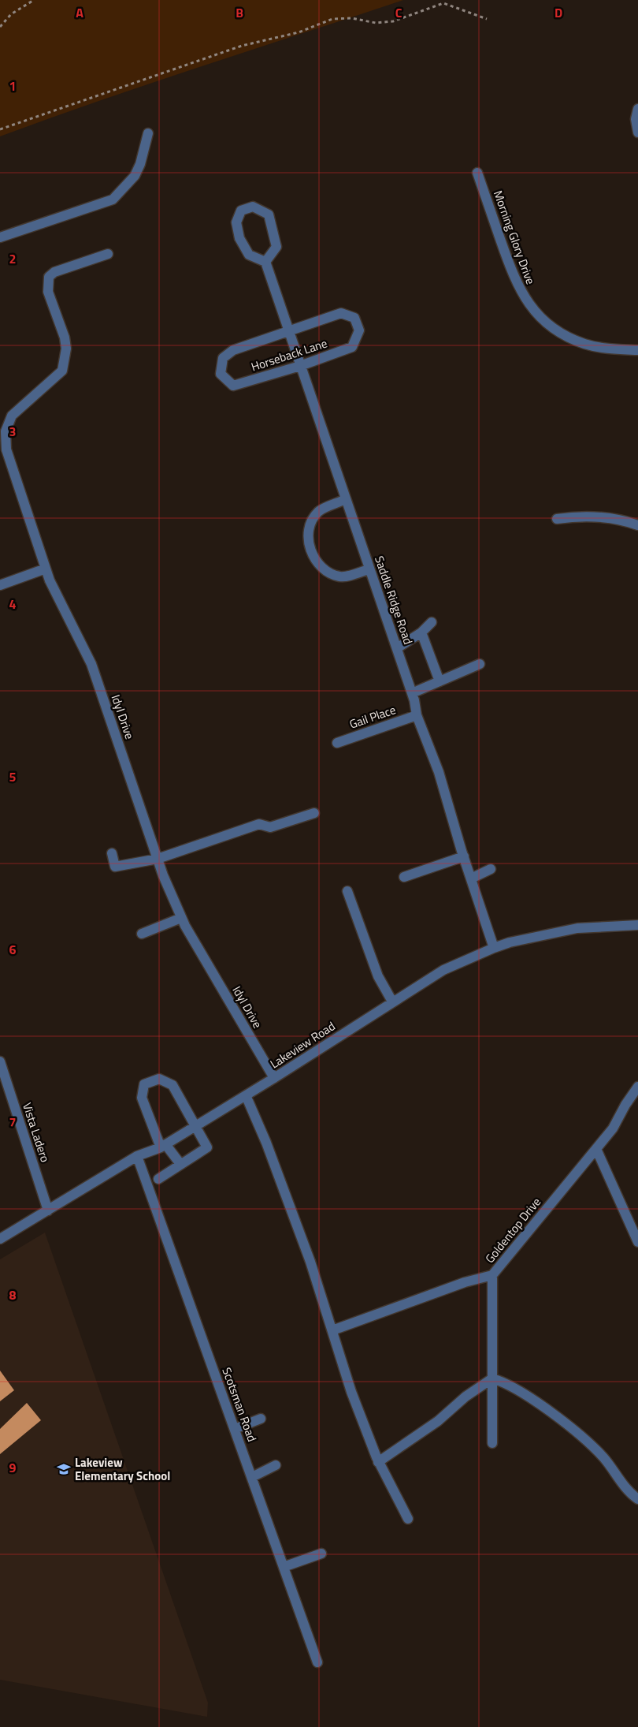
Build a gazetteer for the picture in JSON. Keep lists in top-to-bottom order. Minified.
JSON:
{"streets":{"street":["Morning Glory Drive","Horseback Lane","Saddle Ridge Road","Idyl Drive","Gail Place","Lakeview Road","Vista Ladero","Goldentop Drive","Scotsman Road"]},"crossings":[["Horseback Lane","Saddle Ridge Road"],["Saddle Ridge Road","Gail Place"],["Saddle Ridge Road","Lakeview Road"],["Idyl Drive","Lakeview Road"],["Lakeview Road","Vista Ladero"],["Lakeview Road","Scotsman Road"]],"places":{"school or university":["Lakeview Elementary School"]},"grid":{"columns":["A","B","C","D"],"rows":["1","2","3","4","5","6","7","8","9"]}}
